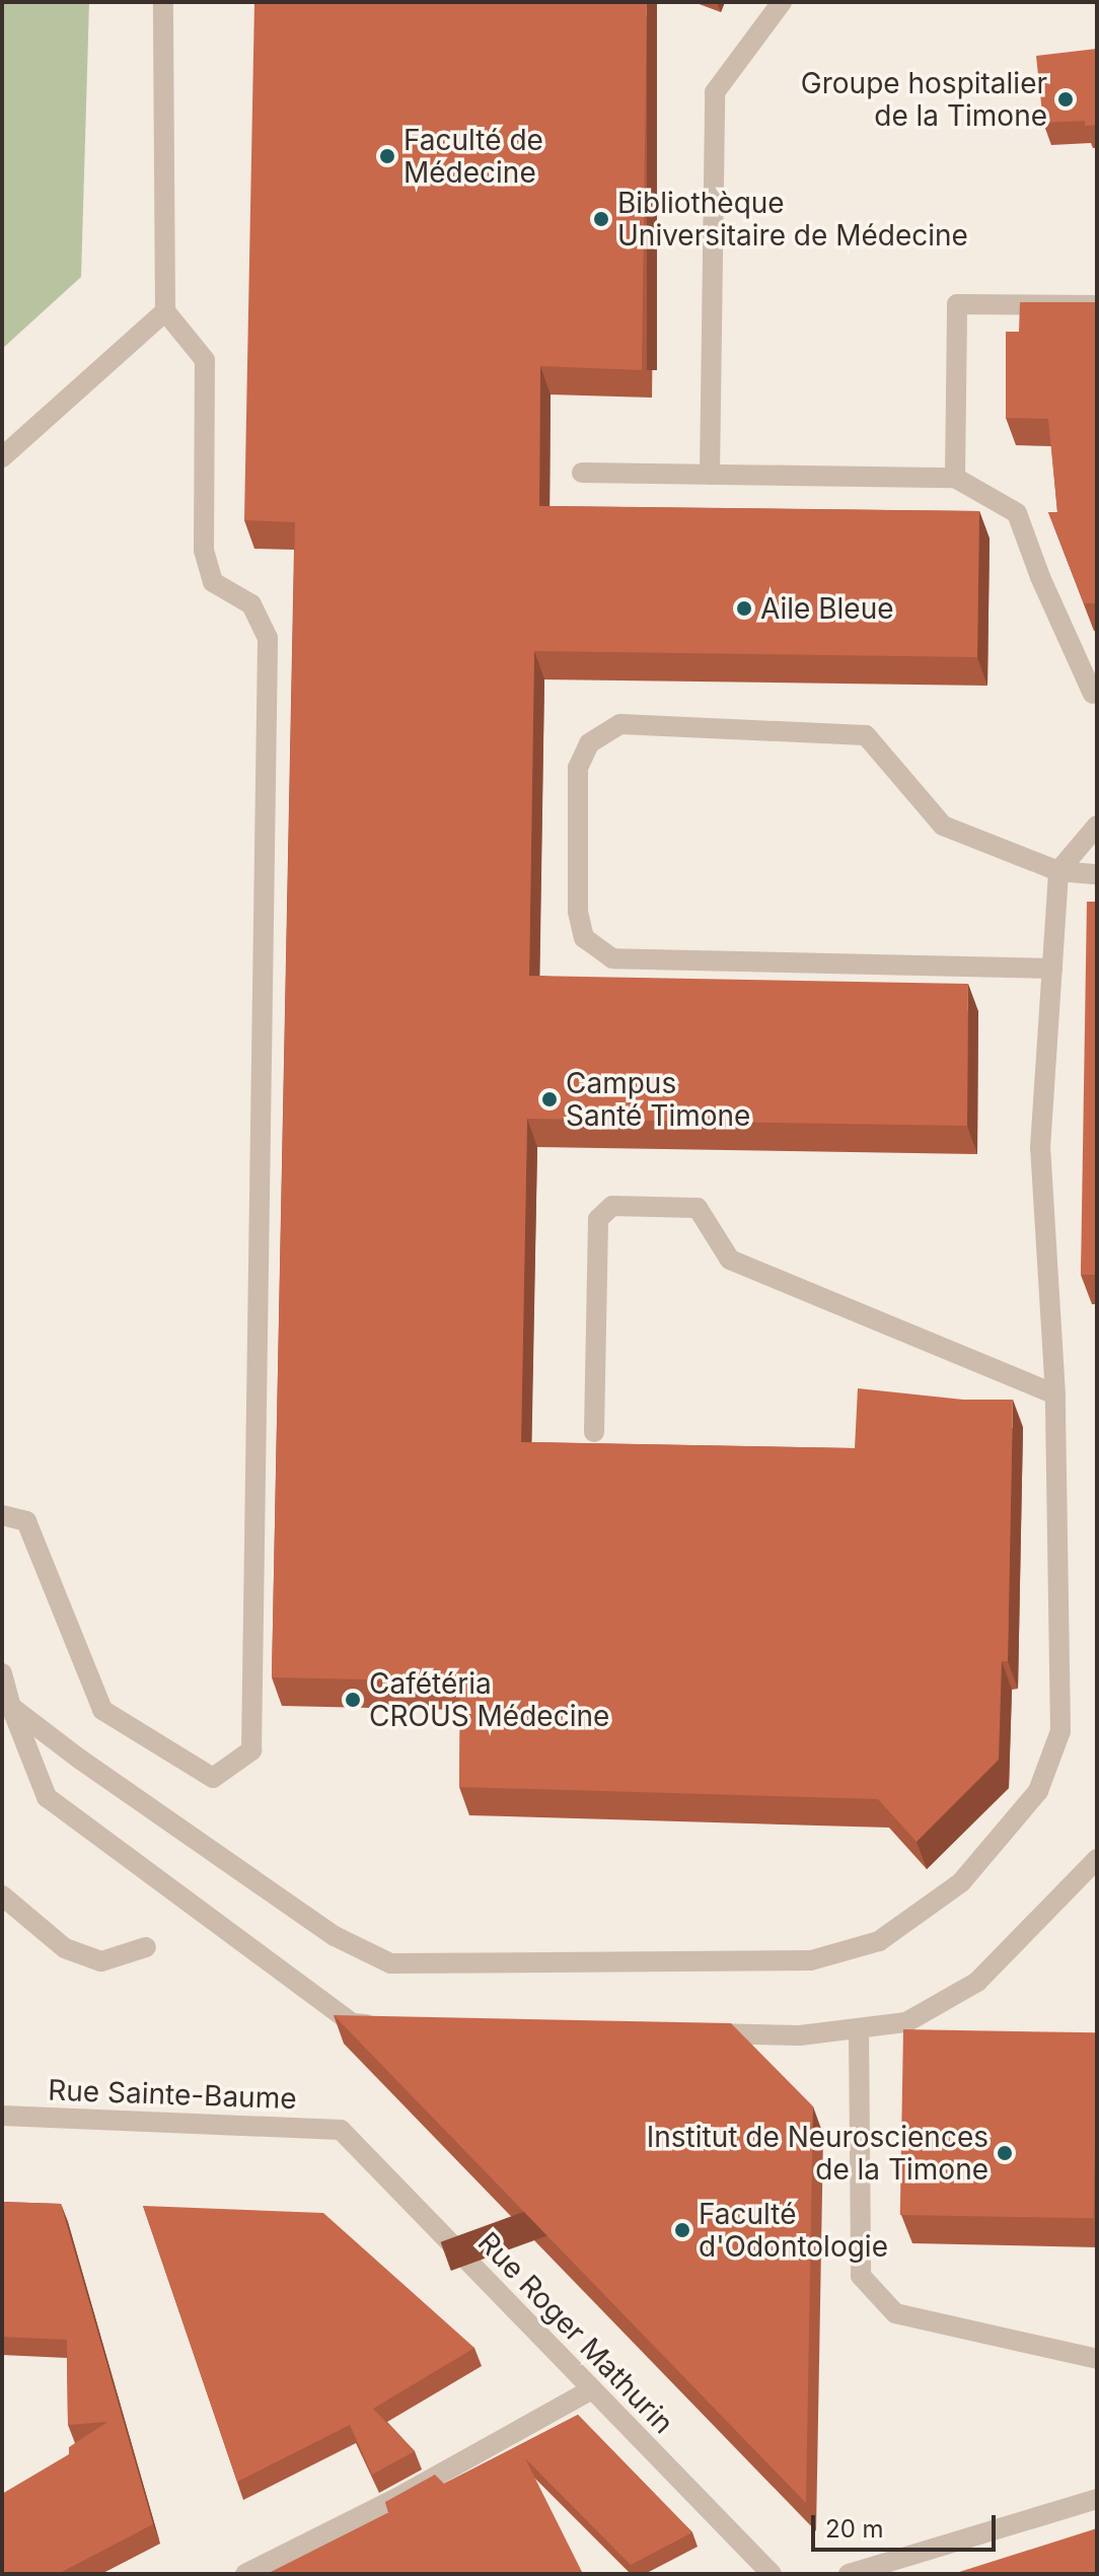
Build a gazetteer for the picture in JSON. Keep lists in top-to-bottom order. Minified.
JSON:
{"streets":{"street":["Rue Sainte-Baume","Rue Roger Mathurin"]},"crossings":[["Rue Sainte-Baume","Rue Roger Mathurin"]],"places":["Groupe hospitalier de la Timone","Faculté de Médecine","Bibliothèque Universitaire de Médecine","Aile Bleue","Campus Santé Timone","Cafétéria CROUS Médecine","Institut de Neurosciences de la Timone","Faculté d'Odontologie"],"scale_bar":"20 m"}
